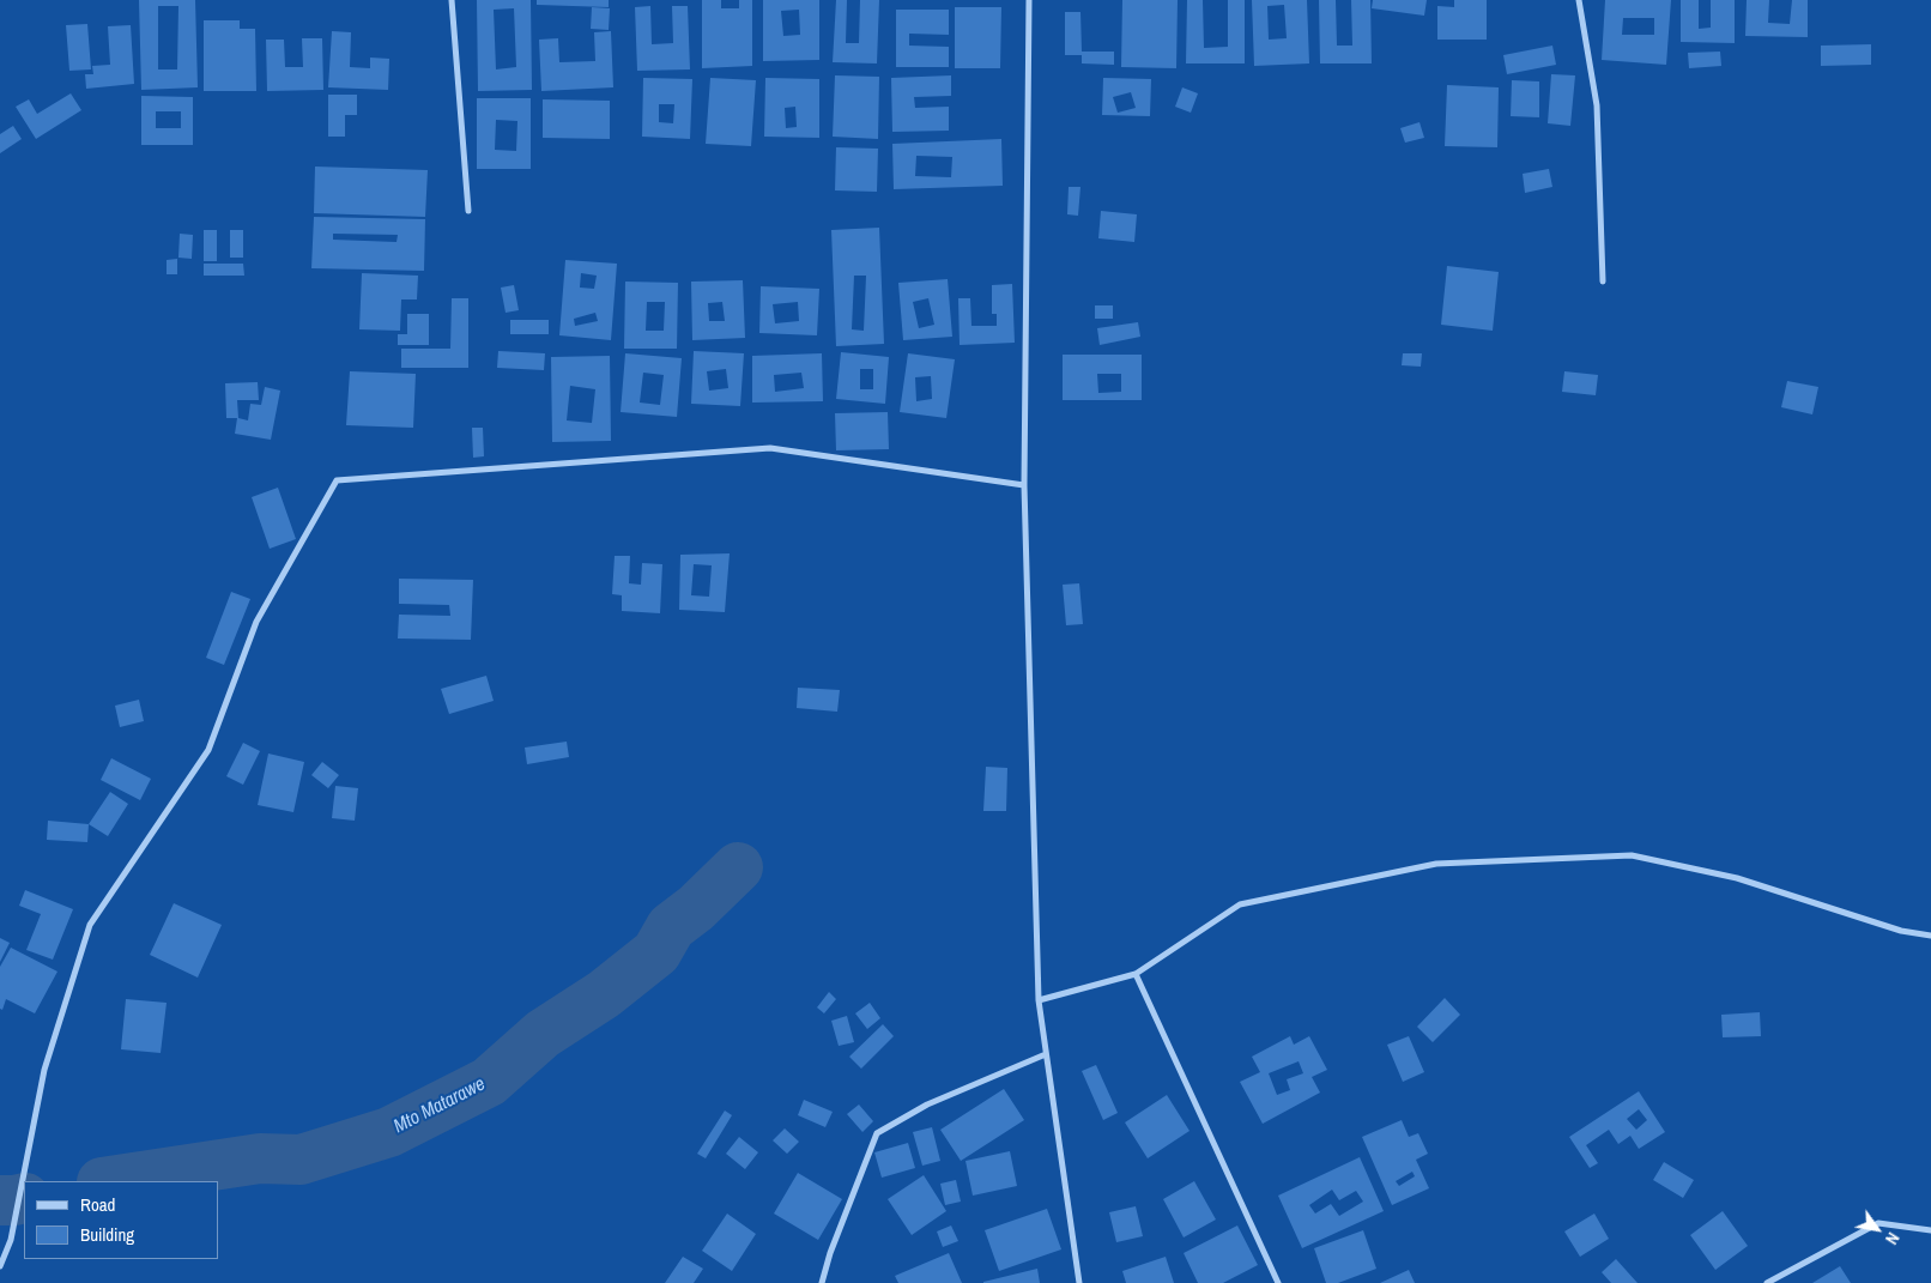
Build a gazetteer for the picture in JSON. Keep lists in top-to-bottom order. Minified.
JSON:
{"water":["Mto Matarawe"],"legend":["Road","Building"],"north":"bottom right"}
